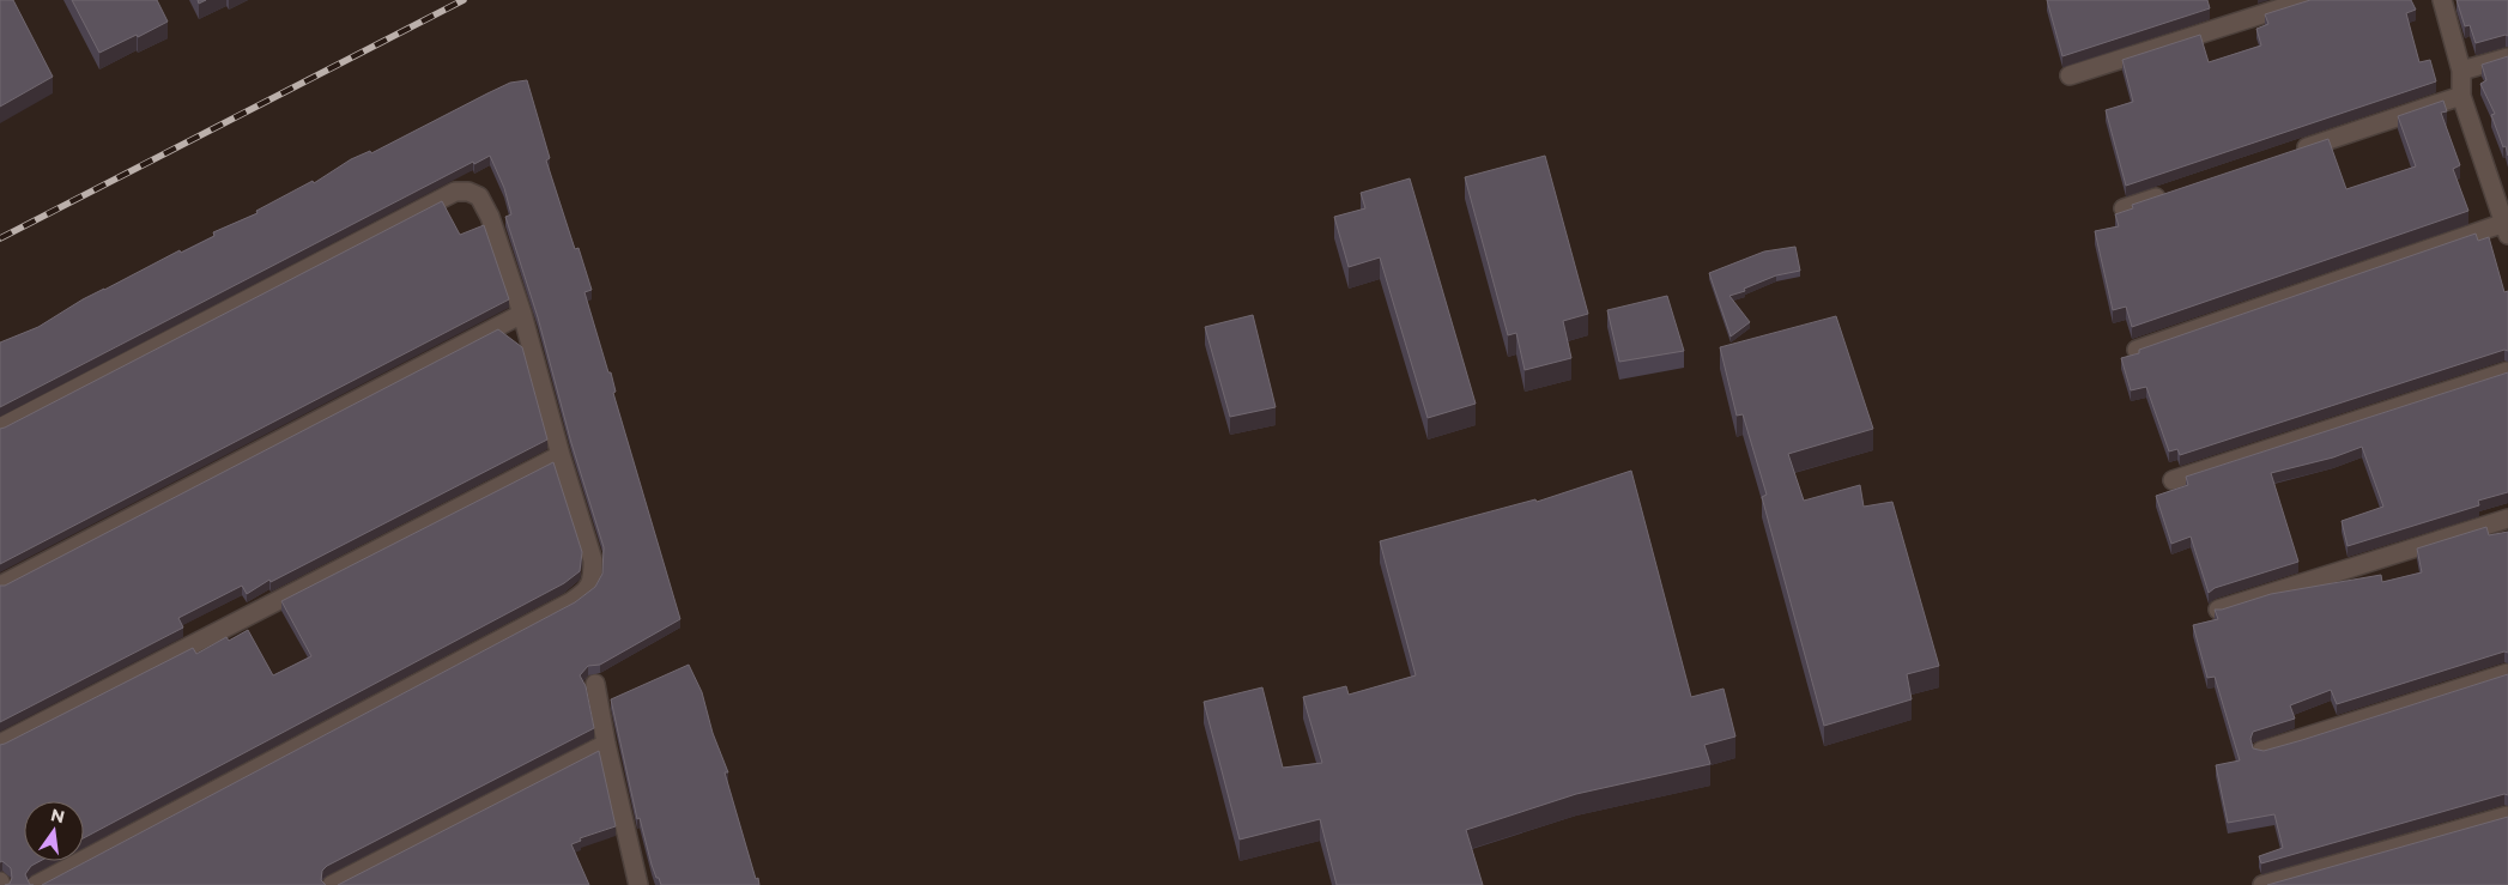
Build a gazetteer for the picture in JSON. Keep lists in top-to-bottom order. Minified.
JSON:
{"north":"top"}
